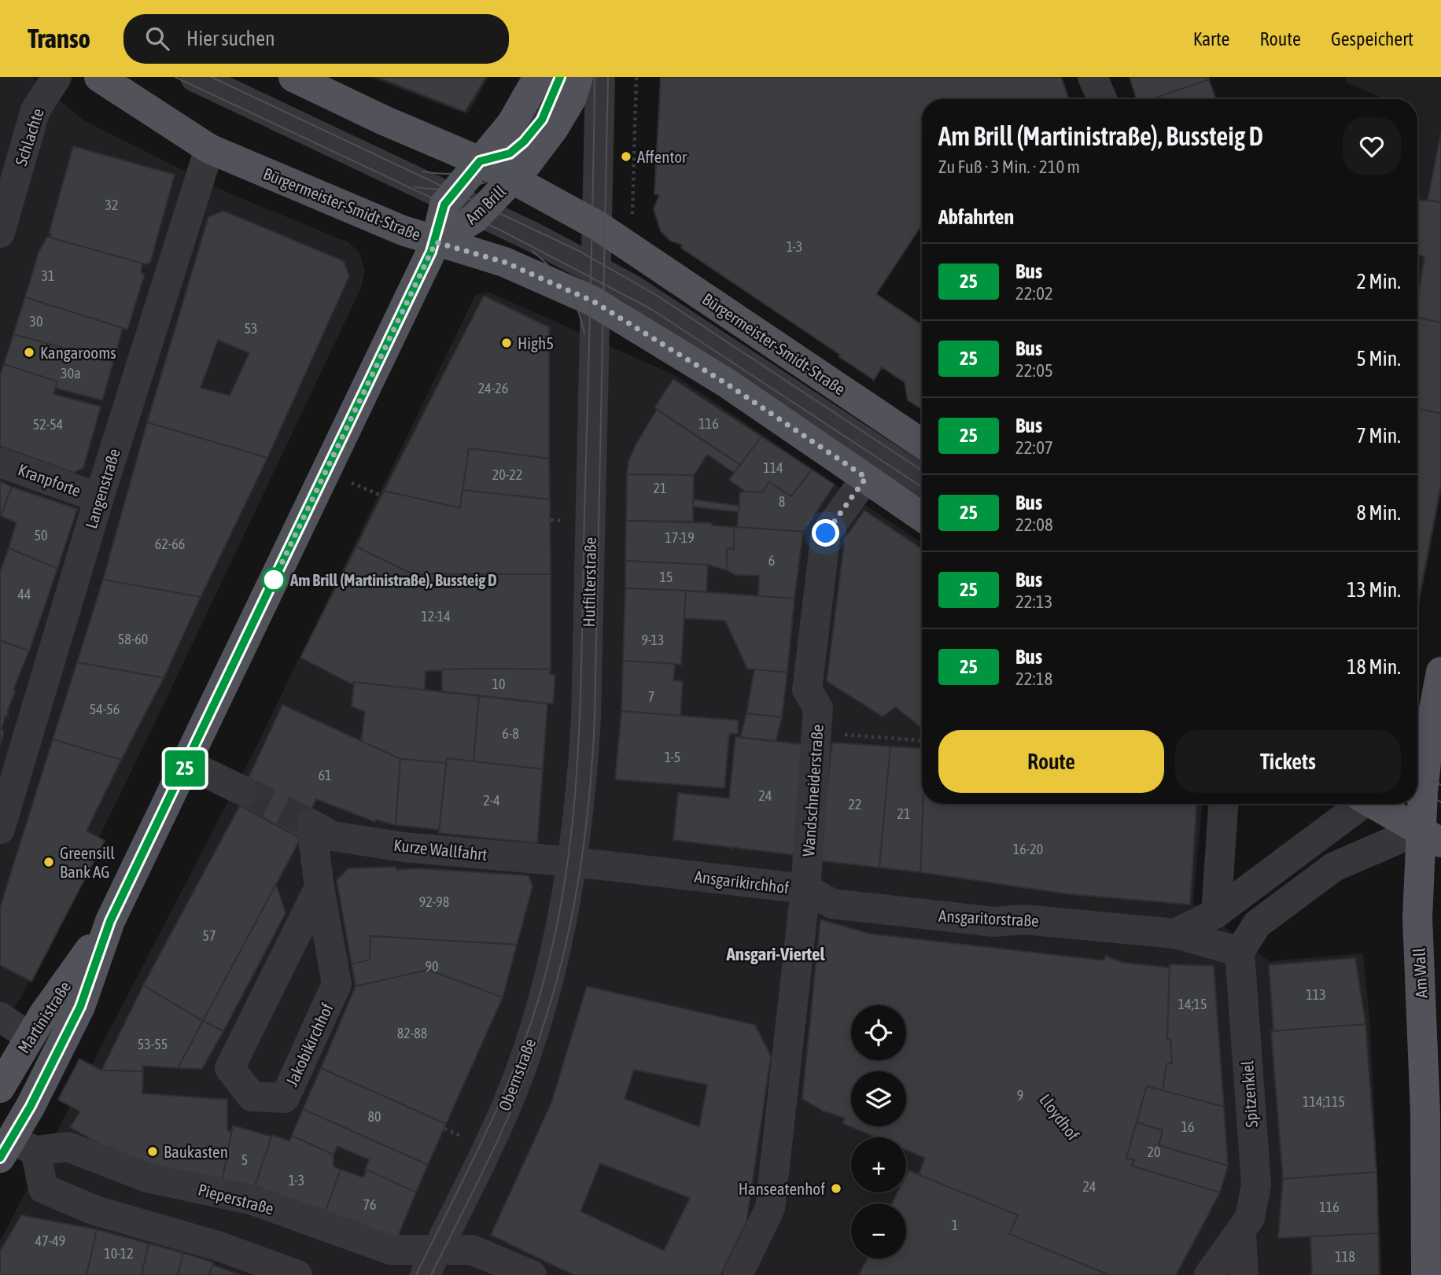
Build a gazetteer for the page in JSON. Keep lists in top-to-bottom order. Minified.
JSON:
{"streets":{"main road":["Bürgermeister-Smidt-Straße","Am Brill","Am Wall","Martinistraße"],"street":["Schlachte","Kranpforte","Langenstraße","Hutfilterstraße","Wandschneiderstraße","Kurze Wallfahrt","Ansgarikirchhof","Ansgaritorstraße","Jakobikirchhof","Obernstraße","Spitzenkiel","Pieperstraße"],"path":["Lloydhof"]},"crossings":[["Bürgermeister-Smidt-Straße","Am Brill"],["Bürgermeister-Smidt-Straße","Langenstraße"],["Bürgermeister-Smidt-Straße","Hutfilterstraße"],["Bürgermeister-Smidt-Straße","Wandschneiderstraße"],["Bürgermeister-Smidt-Straße","Martinistraße"],["Am Brill","Martinistraße"],["Kranpforte","Langenstraße"],["Hutfilterstraße","Kurze Wallfahrt"],["Hutfilterstraße","Ansgarikirchhof"],["Hutfilterstraße","Obernstraße"],["Wandschneiderstraße","Ansgarikirchhof"],["Wandschneiderstraße","Ansgaritorstraße"],["Kurze Wallfahrt","Ansgarikirchhof"],["Kurze Wallfahrt","Jakobikirchhof"],["Kurze Wallfahrt","Obernstraße"],["Ansgarikirchhof","Ansgaritorstraße"],["Ansgarikirchhof","Obernstraße"],["Ansgaritorstraße","Spitzenkiel"],["Martinistraße","Pieperstraße"],["Obernstraße","Pieperstraße"]],"districts":["Ansgari-Viertel"],"places":["Affentor","High5","Kangarooms","Am Brill (Martinistraße), Bussteig D","Greensill Bank AG","Baukasten","Hanseatenhof"],"lines":["bus line 25"],"house_numbers":["32","1-3","31","30","53","30a","24-26","116","52-54","114","20-22","21","8","50","17-19","62-66","6","15","44","12-14","58-60","9-13","10","7","54-56","6-8","1-5","61","24","2-4","22","21","16-20","92-98","57","90","113","14;15","82-88","53-55","9","114;115","80","16","20","5","1-3","24","76","116","1","47-49","10-12","118"],"page":{"header":"Transo","search":"Hier suchen","nav":["Karte","Route","Gespeichert"],"on_map":"25","heading":[["Am Brill (Martinistraße), Bussteig D","Zu Fuß · 3 Min. · 210 m"],"Abfahrten"],"list":[{"mark":"25","name":"Bus","note":"22:02","value":"2 Min."},{"mark":"25","name":"Bus","note":"22:05","value":"5 Min."},{"mark":"25","name":"Bus","note":"22:07","value":"7 Min."},{"mark":"25","name":"Bus","note":"22:08","value":"8 Min."},{"mark":"25","name":"Bus","note":"22:13","value":"13 Min."},{"mark":"25","name":"Bus","note":"22:18","value":"18 Min."}],"buttons":["Route","Tickets"],"map_buttons":["+","−"]}}
